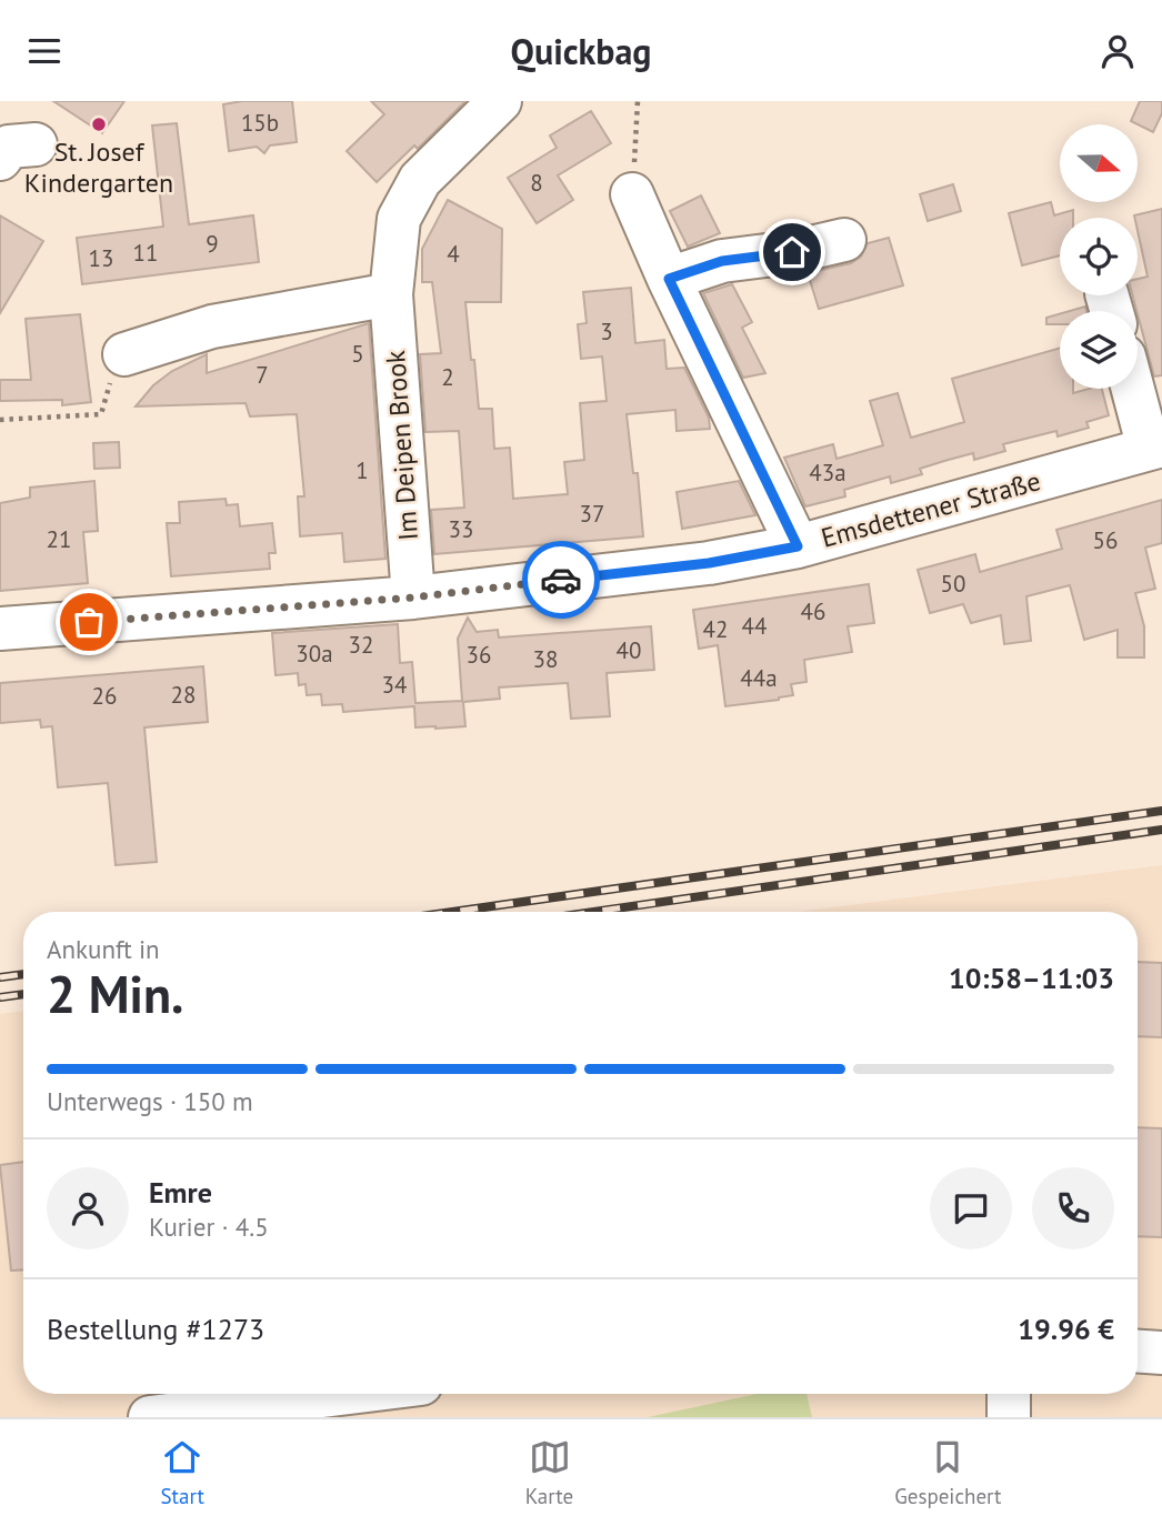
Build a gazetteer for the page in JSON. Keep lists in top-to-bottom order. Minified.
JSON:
{"streets":{"street":["Im Deipen Brook","Emsdettener Straße"]},"crossings":[["Im Deipen Brook","Emsdettener Straße"]],"places":["St. Josef Kindergarten"],"house_numbers":["15b","8","9","11","4","13","3","5","7","2","1","43a","37","33","21","56","50","46","44","42","32","40","30a","36","38","44a","34","28","26"],"north":"right","page":{"header":"Quickbag","heading":["2 Min.","Ankunft in","10:58–11:03"],"panel":["Emre","Kurier · 4.5","Bestellung #1273","19.96 €"],"bar":"Unterwegs · 150 m","tabs":["Start","Karte","Gespeichert"]}}
